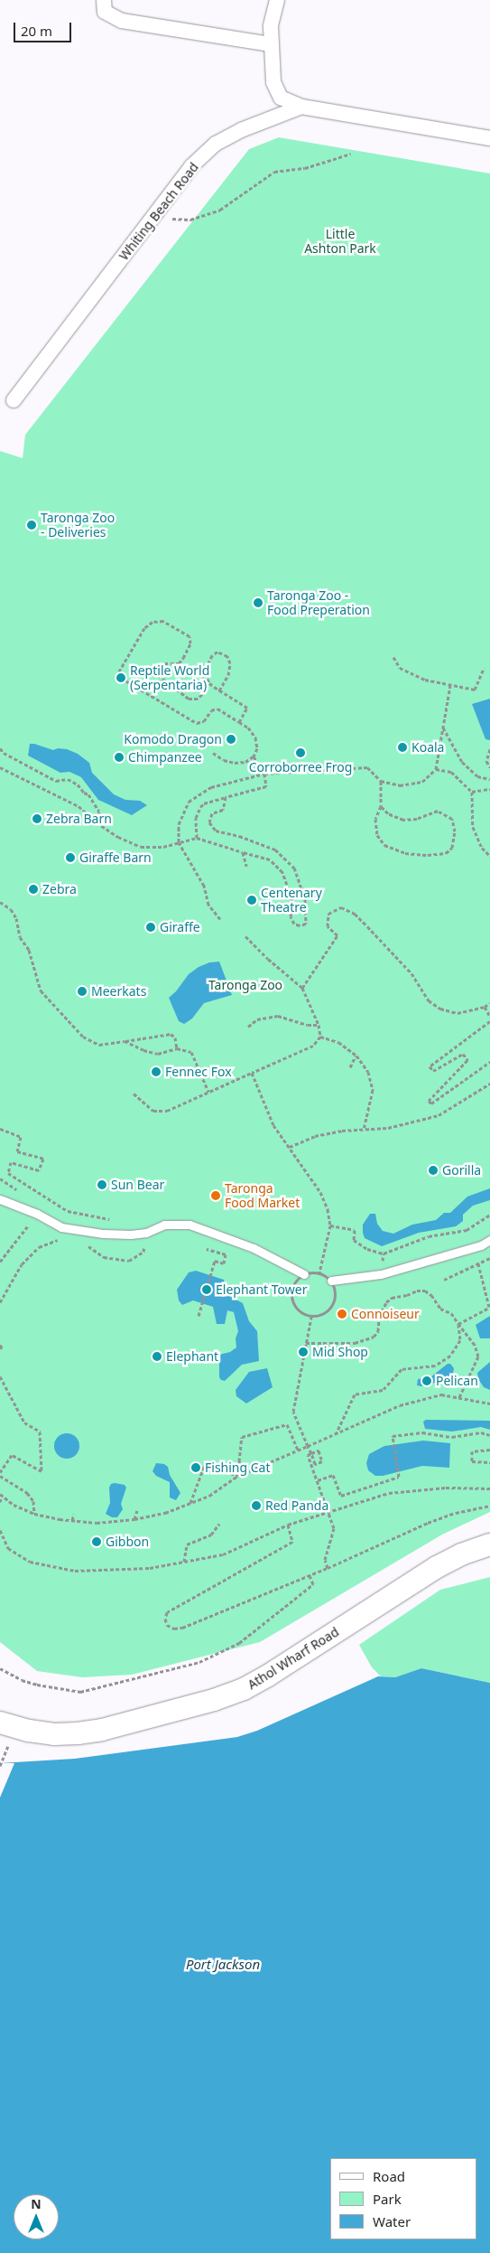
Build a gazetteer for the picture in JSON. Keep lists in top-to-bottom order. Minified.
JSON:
{"streets":{"main road":["Athol Wharf Road"],"street":["Whiting Beach Road"]},"water":["Port Jackson"],"parks":["Little Ashton Park","Taronga Zoo"],"places":["Taronga Zoo - Deliveries","Taronga Zoo - Food Preperation","Reptile World (Serpentaria)","Komodo Dragon","Koala","Corroborree Frog","Chimpanzee","Zebra Barn","Giraffe Barn","Zebra","Centenary Theatre","Giraffe","Meerkats","Fennec Fox","Gorilla","Sun Bear","Taronga Food Market","Elephant Tower","Connoiseur","Mid Shop","Elephant","Pelican","Fishing Cat","Red Panda","Gibbon"],"legend":["Road","Park","Water"],"scale_bar":"20 m","north":"top"}
